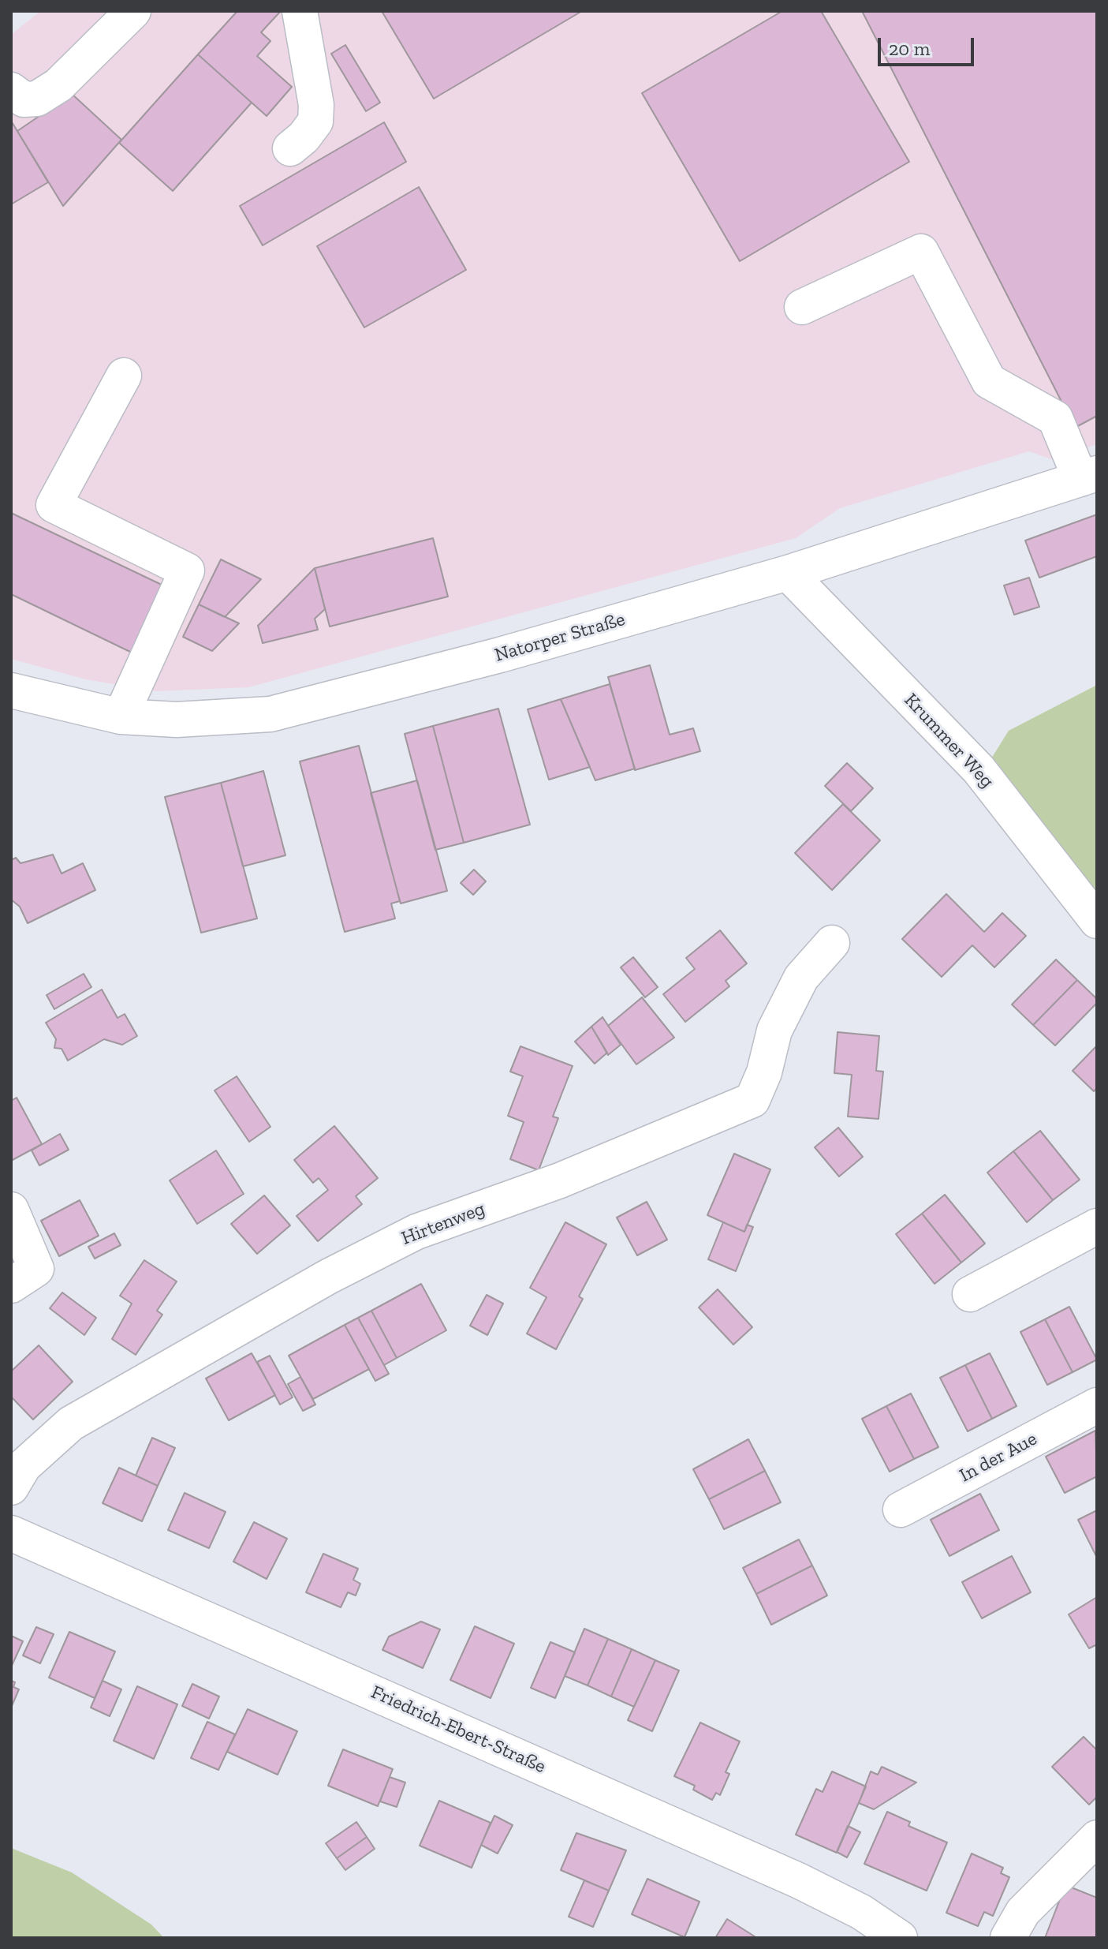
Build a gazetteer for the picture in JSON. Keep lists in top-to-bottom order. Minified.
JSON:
{"streets":{"street":["Natorper Straße","Krummer Weg","Hirtenweg","In der Aue","Friedrich-Ebert-Straße"]},"crossings":[["Natorper Straße","Krummer Weg"]],"scale_bar":"20 m"}
